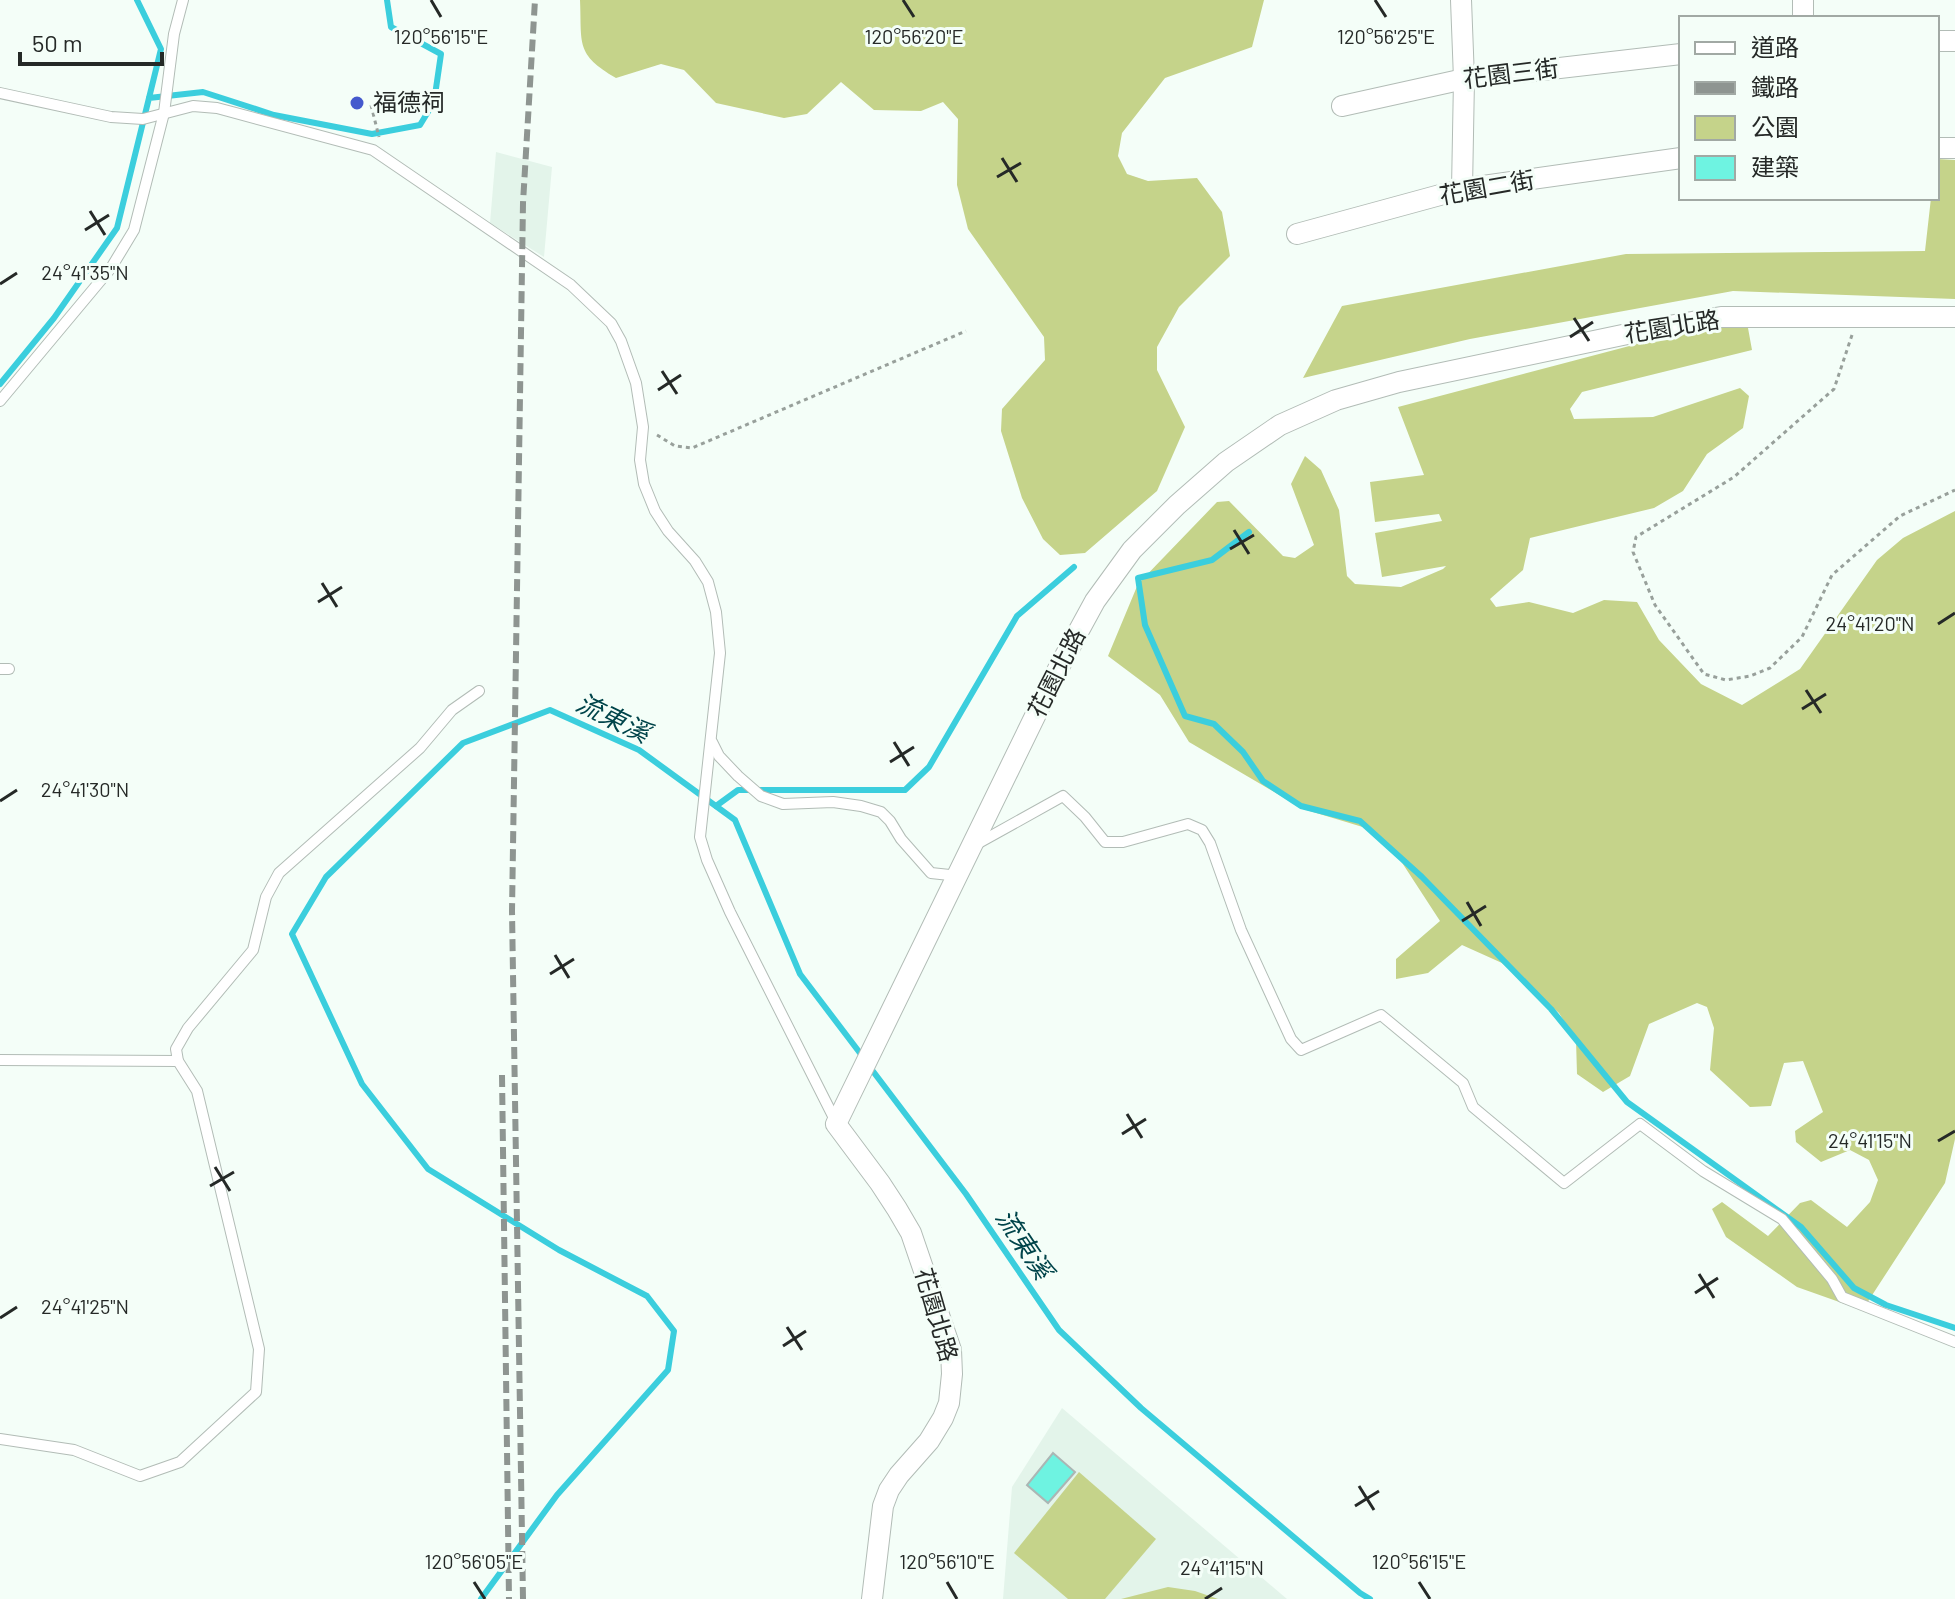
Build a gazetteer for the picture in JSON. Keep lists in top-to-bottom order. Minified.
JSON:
{"streets":{"street":["花園三街","花園二街","花園北路"]},"water":["流東溪"],"places":["福德祠"],"legend":["道路","鐵路","公園","建築"],"scale_bar":"50 m","coordinates":["120°56'15\"E","120°56'20\"E","120°56'25\"E","24°41'35\"N","24°41'20\"N","24°41'30\"N","24°41'15\"N","24°41'25\"N","120°56'05\"E","120°56'10\"E"]}
